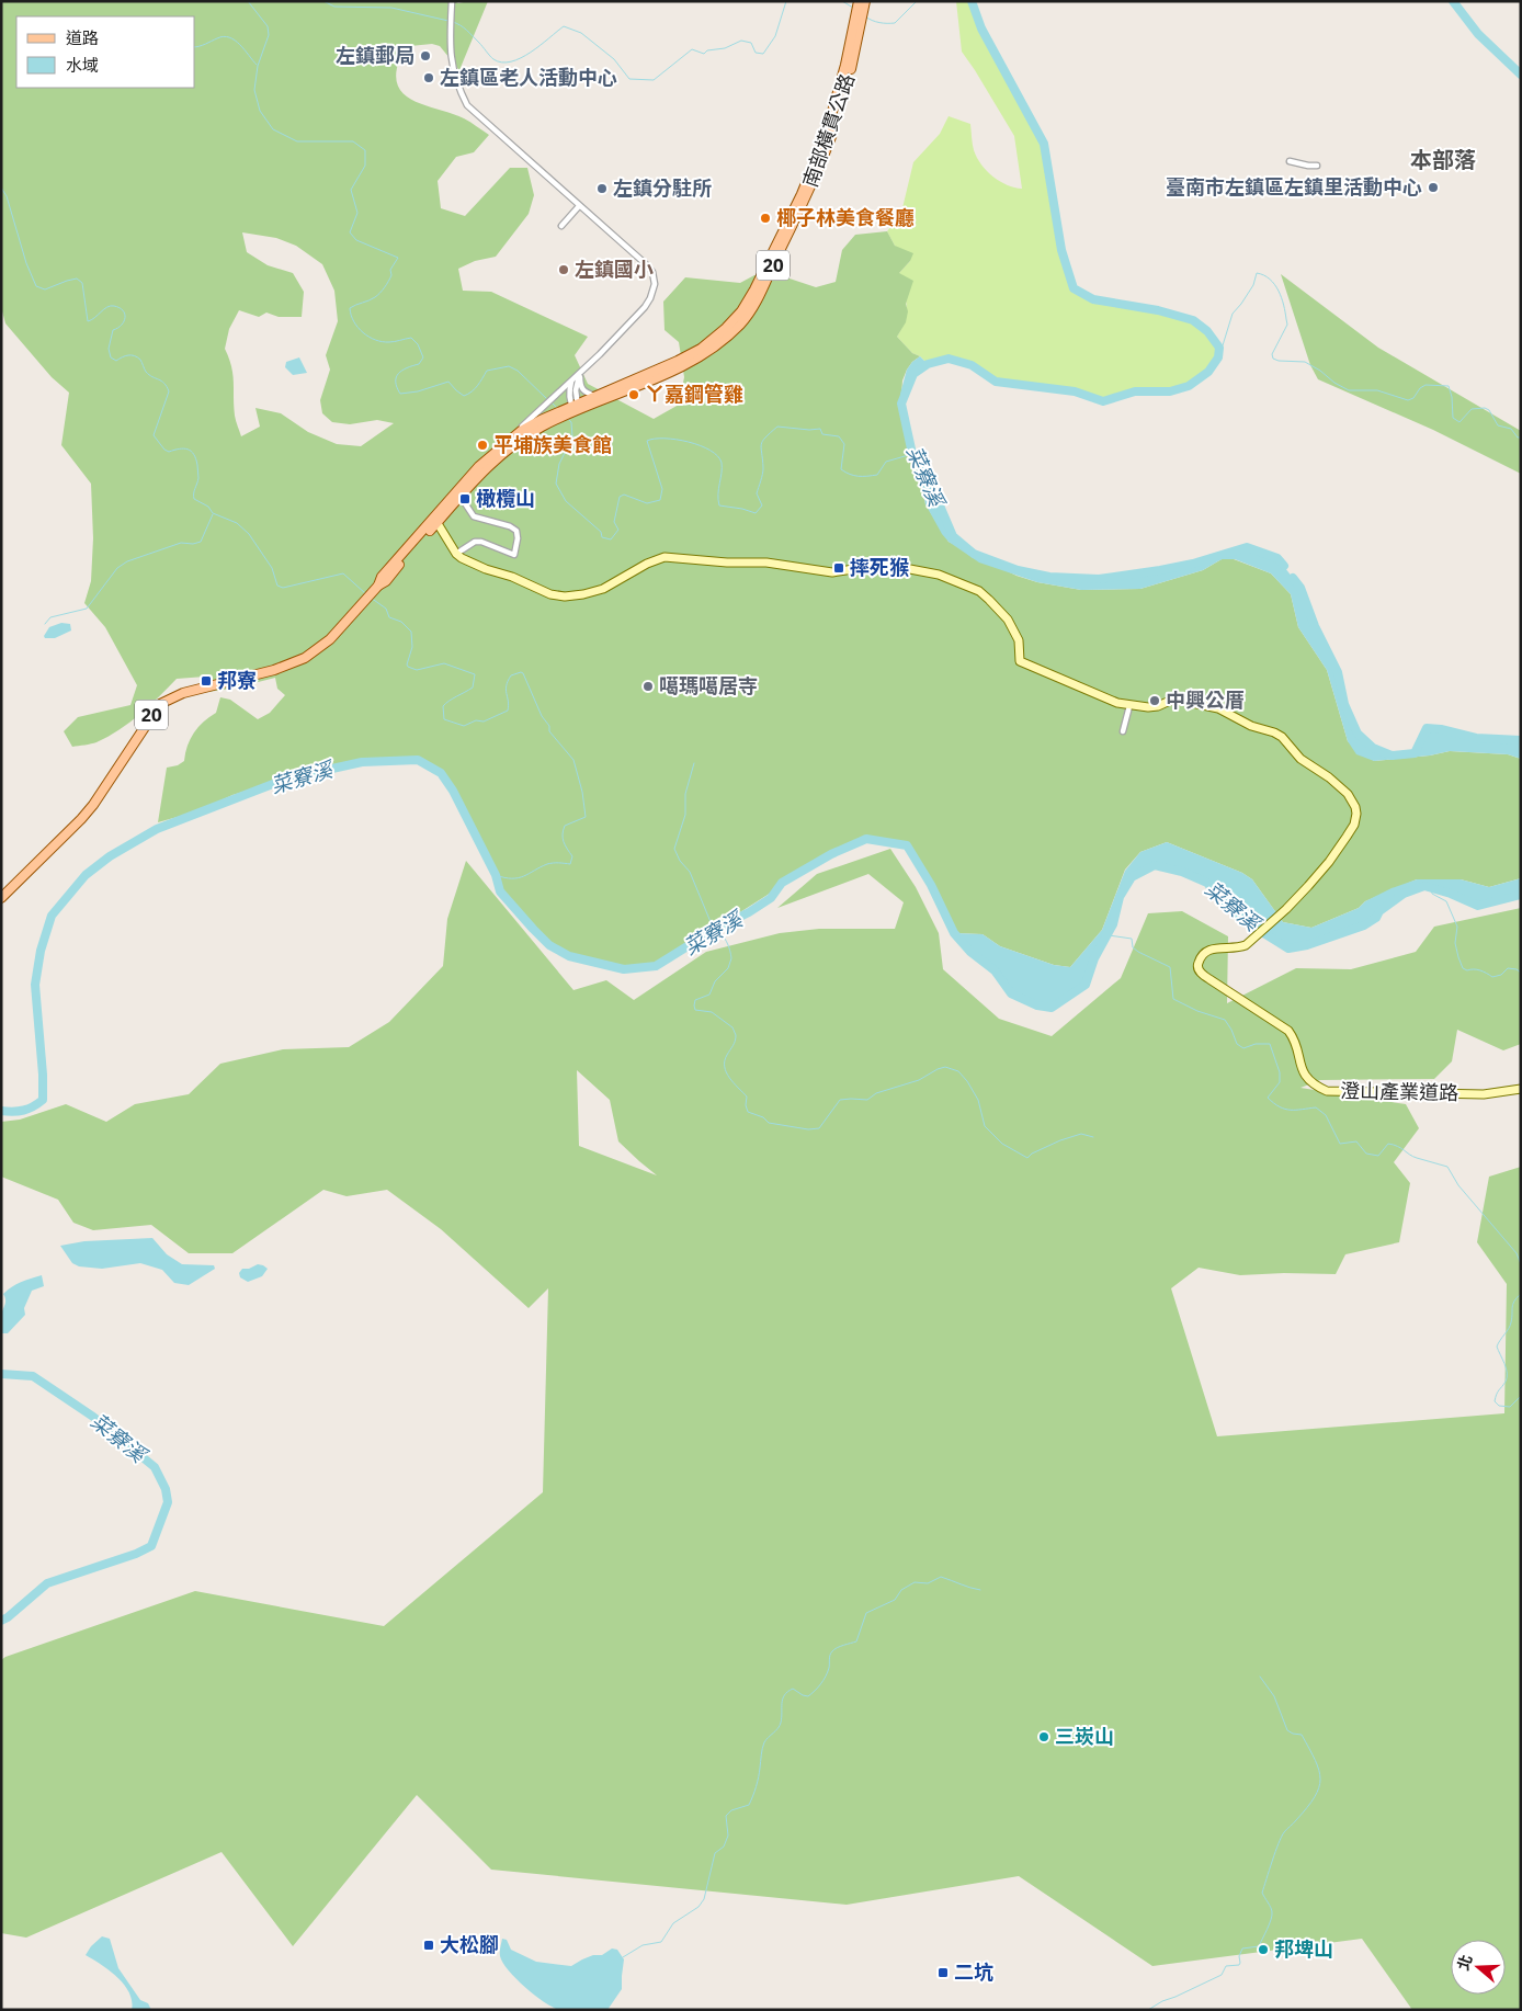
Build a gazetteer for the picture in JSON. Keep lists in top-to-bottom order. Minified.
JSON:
{"streets":{"main road":["南部橫貫公路","20"],"street":["澄山產業道路"]},"crossings":[["南部橫貫公路","20"]],"districts":["本部落"],"water":["菜竂溪"],"places":{"other":["左鎮郵局","左鎮區老人活動中心","臺南市左鎮區左鎮里活動中心","左鎮分駐所","椰子林美食餐廳","左鎮國小","ㄚ嘉鋼管雞","平埔族美食館","噶瑪噶居寺","中興公厝","三崁山","邦埤山"],"transit":["橄欖山","摔死猴","邦寮","大松腳","二坑"]},"legend":["道路","水域"],"north":"left"}
